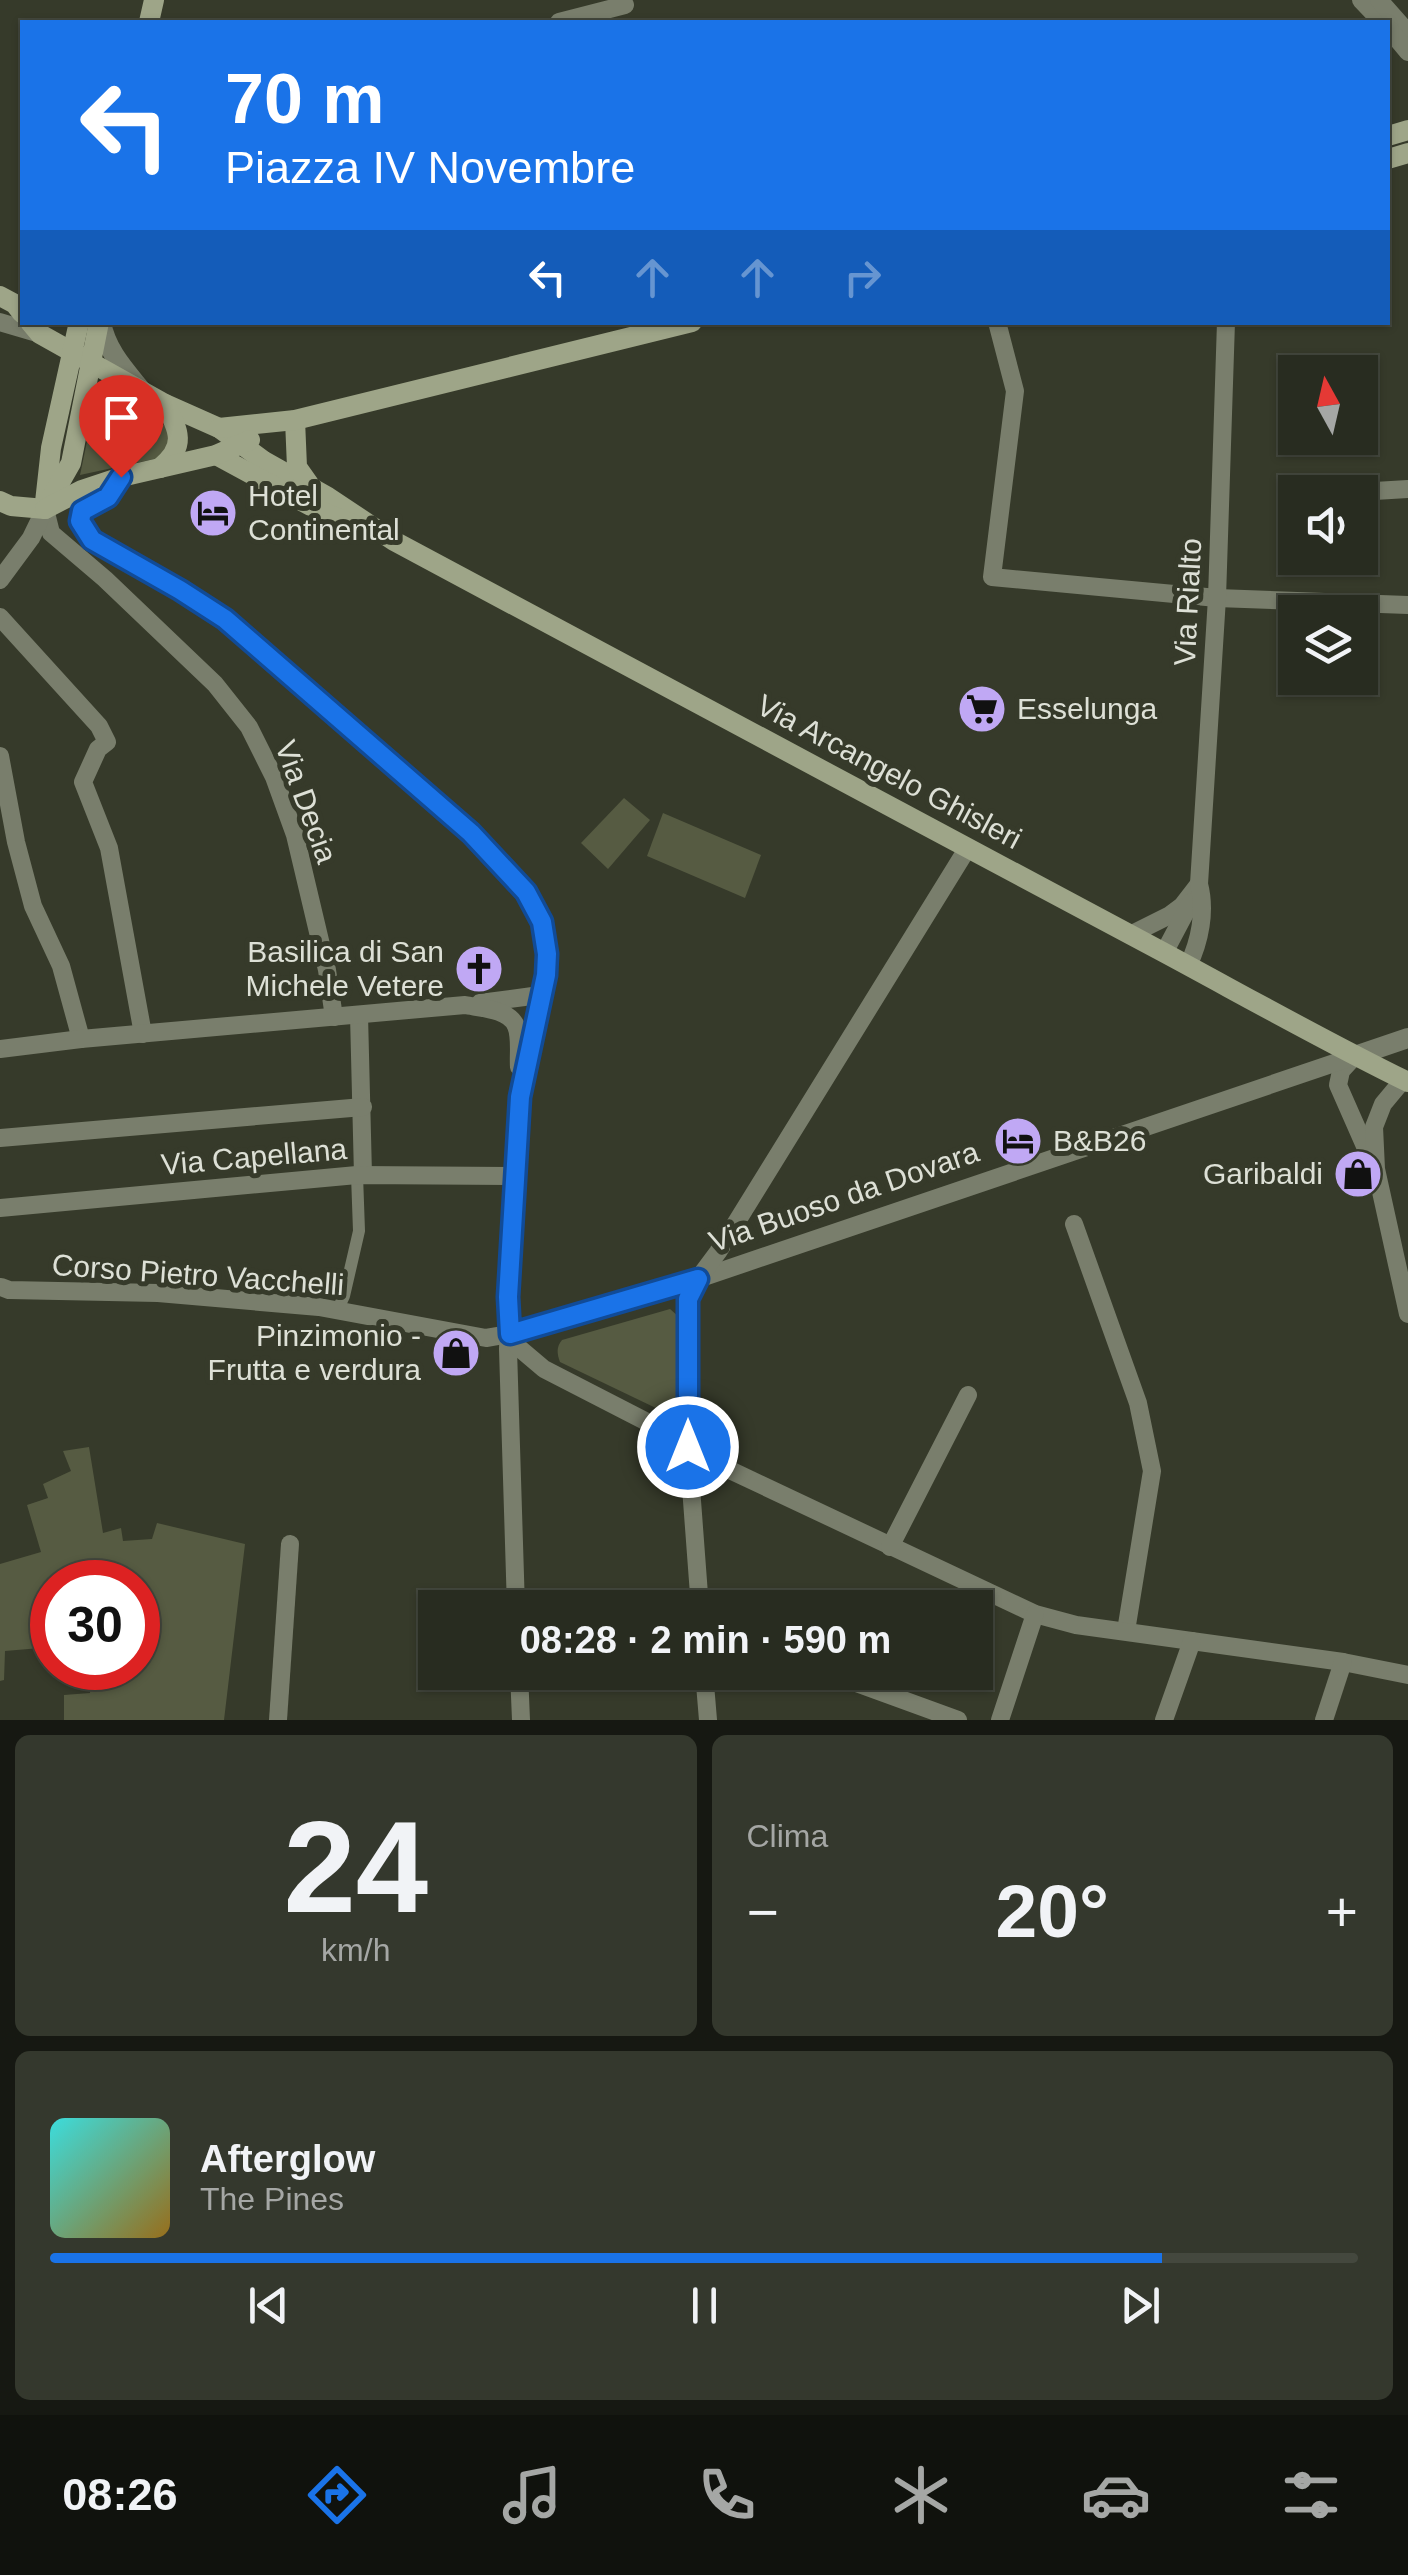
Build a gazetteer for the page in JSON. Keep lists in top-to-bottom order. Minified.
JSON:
{"streets":{"main road":["Via Arcangelo Ghisleri"],"street":["Via Rialto","Via Decia","Via Capellana","Via Buoso da Dovara","Corso Pietro Vacchelli"]},"crossings":[["Via Rialto","Via Arcangelo Ghisleri"],["Via Arcangelo Ghisleri","Via Buoso da Dovara"],["Via Buoso da Dovara","Corso Pietro Vacchelli"]],"places":{"hotel":["Hotel Continental","B&B26"],"supermarket":["Esselunga"],"church":["Basilica di San Michele Vetere"],"shop":["Garibaldi","Pinzimonio - Frutta e verdura"]},"north":"top","page":{"turn":["70 m","Piazza IV Novembre"],"limit":"30","trip":"08:28 · 2 min · 590 m","tile":[["24","km/h"],"Clima"],"heat":["−","20°","+"],"song":["Afterglow","The Pines"],"tabs":"08:26"}}
